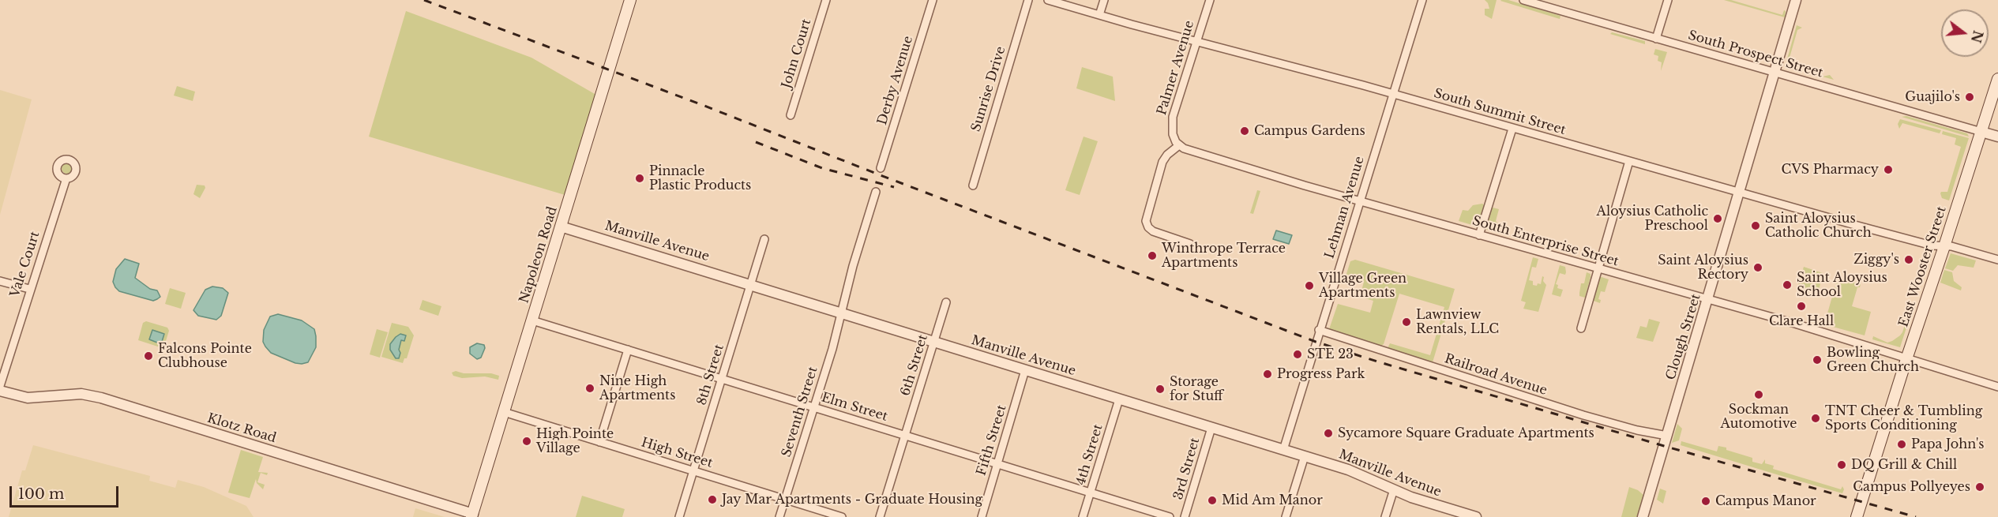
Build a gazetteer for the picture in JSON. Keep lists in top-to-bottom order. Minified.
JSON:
{"streets":{"main road":["Napoleon Road","East Wooster Street"],"street":["John Court","South Prospect Street","Palmer Avenue","Derby Avenue","Sunrise Drive","South Summit Street","Lehman Avenue","Manville Avenue","South Enterprise Street","Vale Court","Clough Street","6th Street","8th Street","Railroad Avenue","Elm Street","Seventh Street","Klotz Road","Fifth Street","High Street","4th Street","3rd Street"]},"crossings":[["South Prospect Street","East Wooster Street"],["South Prospect Street","Clough Street"],["Palmer Avenue","South Summit Street"],["Palmer Avenue","South Enterprise Street"],["South Summit Street","Lehman Avenue"],["South Summit Street","East Wooster Street"],["South Summit Street","Clough Street"],["Lehman Avenue","Manville Avenue"],["Lehman Avenue","South Enterprise Street"],["Lehman Avenue","Railroad Avenue"],["Manville Avenue","Napoleon Road"],["Manville Avenue","6th Street"],["Manville Avenue","8th Street"],["Manville Avenue","Seventh Street"],["Manville Avenue","Fifth Street"],["Manville Avenue","4th Street"],["Manville Avenue","3rd Street"],["South Enterprise Street","East Wooster Street"],["South Enterprise Street","Clough Street"],["Napoleon Road","Elm Street"],["Napoleon Road","Klotz Road"],["Napoleon Road","High Street"],["Clough Street","Railroad Avenue"],["6th Street","Elm Street"],["8th Street","Elm Street"],["8th Street","High Street"],["Elm Street","Seventh Street"],["Elm Street","Fifth Street"],["Elm Street","4th Street"],["Seventh Street","High Street"]],"places":["Guajilo's","Campus Gardens","CVS Pharmacy","Pinnacle Plastic Products","Aloysius Catholic Preschool","Saint Aloysius Catholic Church","Winthrope Terrace Apartments","Ziggy's","Saint Aloysius Rectory","Saint Aloysius School","Village Green Apartments","Clare Hall","Lawnview Rentals, LLC","STE 23","Falcons Pointe Clubhouse","Bowling Green Church","Progress Park","Nine High Apartments","Storage for Stuff","Sockman Automotive","TNT Cheer & Tumbling Sports Conditioning","Sycamore Square Graduate Apartments","High Pointe Village","Papa John's","DQ Grill & Chill","Campus Pollyeyes","Jay Mar Apartments - Graduate Housing","Mid Am Manor","Campus Manor"],"scale_bar":"100 m","north":"right"}
